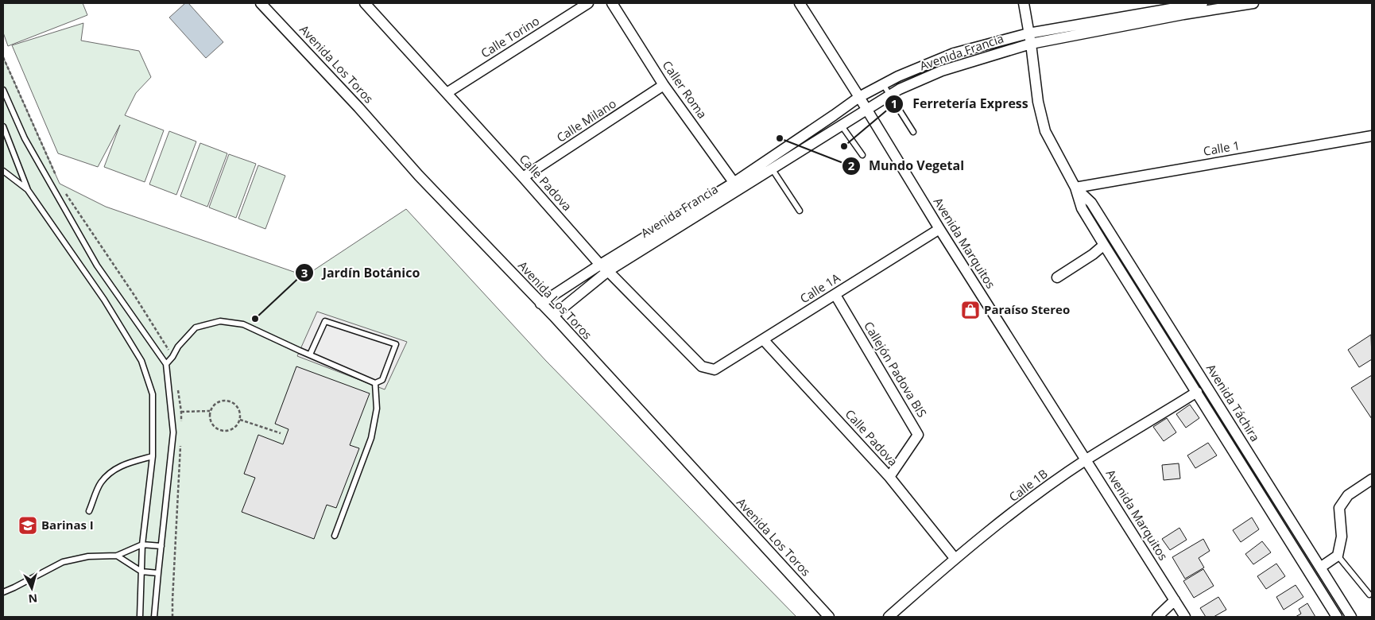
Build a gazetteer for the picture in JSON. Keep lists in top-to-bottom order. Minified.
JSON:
{"streets":{"street":["Calle Torino","Avenida Francia","Avenida Los Toros","Caller Roma","Calle Milano","Calle 1","Calle Padova","Avenida Marquitos","Calle 1A","Callejón Padova BIS","Avenida Táchira","Calle 1B"]},"crossings":[["Calle Torino","Calle Padova"],["Avenida Francia","Avenida Los Toros"],["Avenida Francia","Caller Roma"],["Avenida Francia","Calle Padova"],["Avenida Francia","Avenida Marquitos"],["Caller Roma","Calle Milano"],["Calle Milano","Calle Padova"],["Calle 1","Avenida Táchira"],["Calle Padova","Calle 1A"],["Calle Padova","Callejón Padova BIS"],["Calle Padova","Calle 1B"],["Avenida Marquitos","Calle 1A"],["Avenida Marquitos","Calle 1B"],["Calle 1A","Callejón Padova BIS"]],"places":{"other":["Mundo Vegetal","Ferretería Express","Jardín Botánico"],"shop":["Paraíso Stereo"],"school or university":["Barinas I"]},"north":"bottom"}
